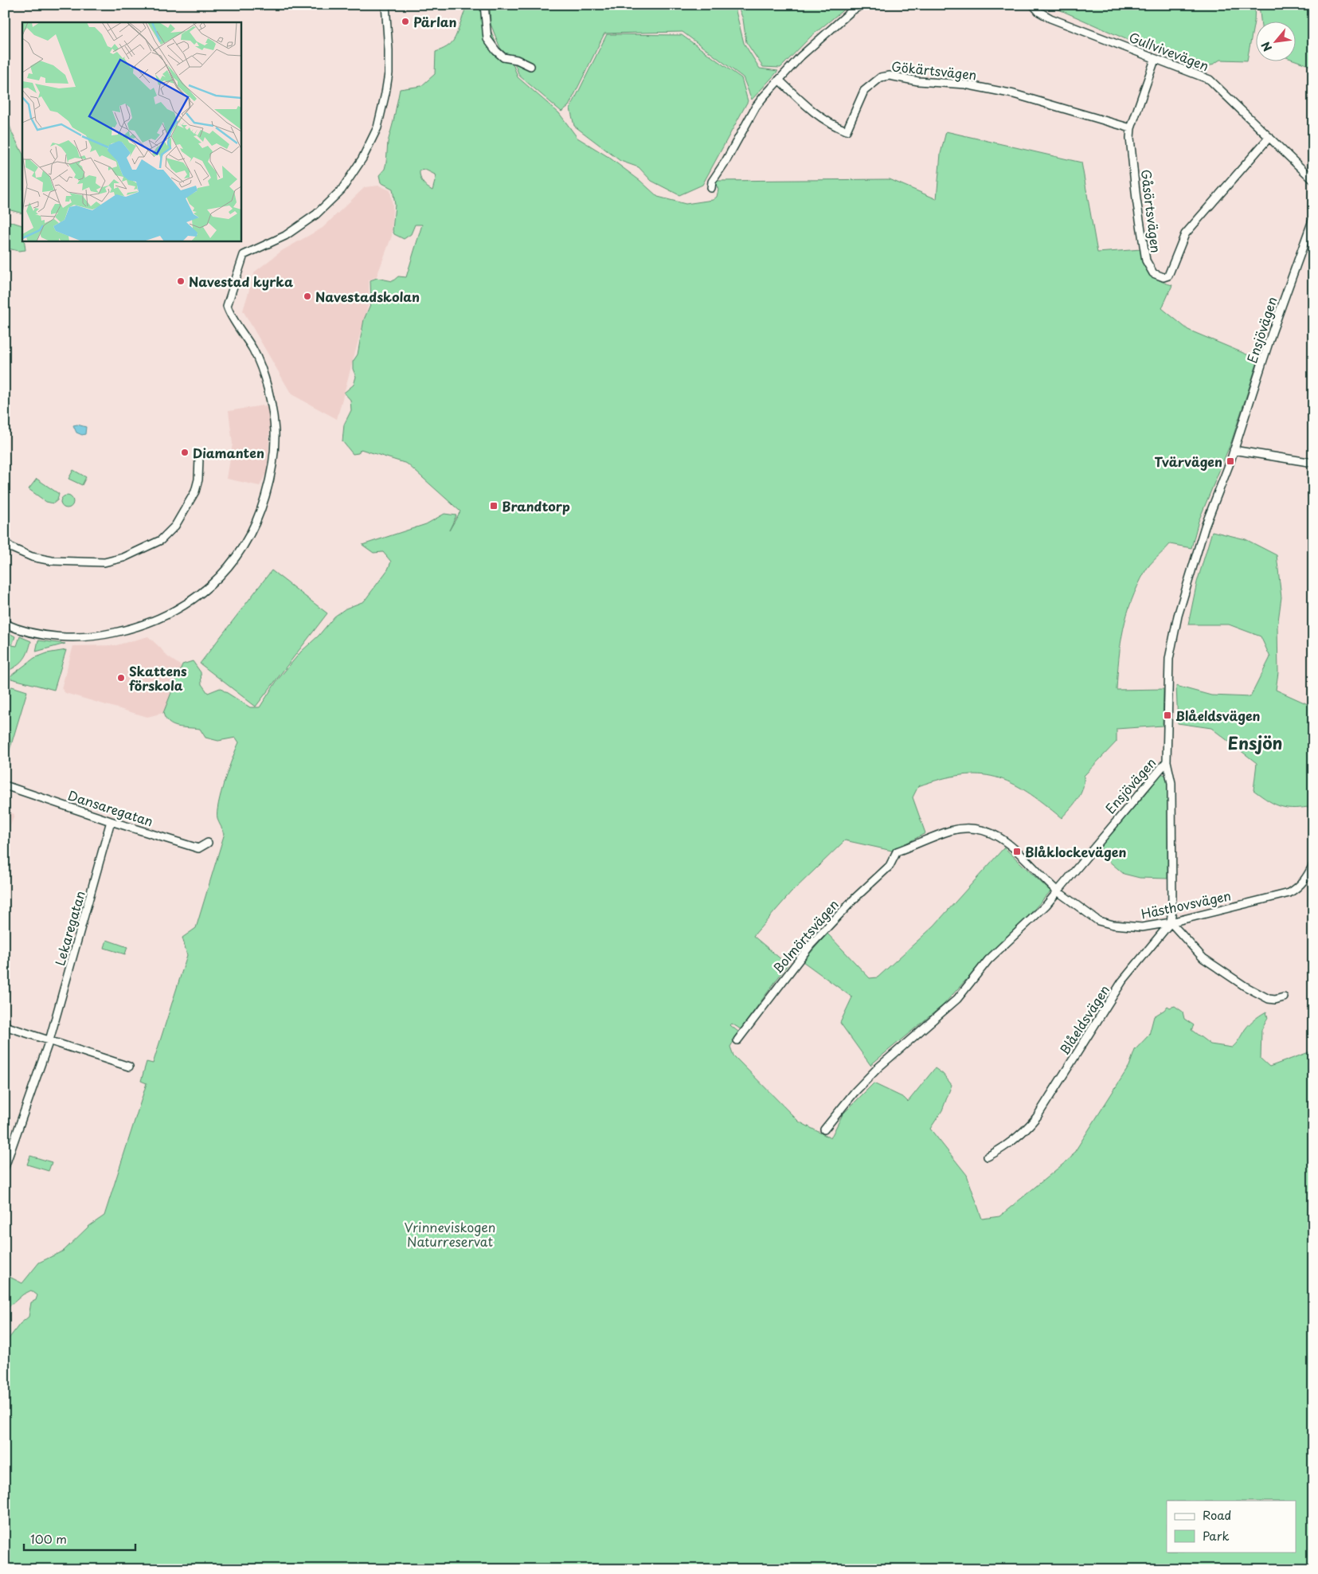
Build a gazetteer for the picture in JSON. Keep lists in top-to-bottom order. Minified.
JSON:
{"streets":{"street":["Gullvivevägen","Gökärtsvägen","Gåsörtsvägen","Ensjövägen","Dansaregatan","Hästhovsvägen","Lekaregatan","Bolmörtsvägen","Blåeldsvägen"]},"crossings":[["Gullvivevägen","Gåsörtsvägen"],["Gökärtsvägen","Gåsörtsvägen"],["Ensjövägen","Hästhovsvägen"],["Ensjövägen","Bolmörtsvägen"],["Dansaregatan","Lekaregatan"],["Hästhovsvägen","Bolmörtsvägen"],["Hästhovsvägen","Blåeldsvägen"]],"districts":["Ensjön"],"parks":["Vrinneviskogen Naturreservat"],"places":{"other":["Pärlan","Navestad kyrka","Navestadskolan","Diamanten","Skattens förskola"],"transit":["Tvärvägen","Brandtorp","Blåeldsvägen","Blåklockevägen"]},"legend":["Road","Park"],"scale_bar":"100 m","north":"bottom left"}
